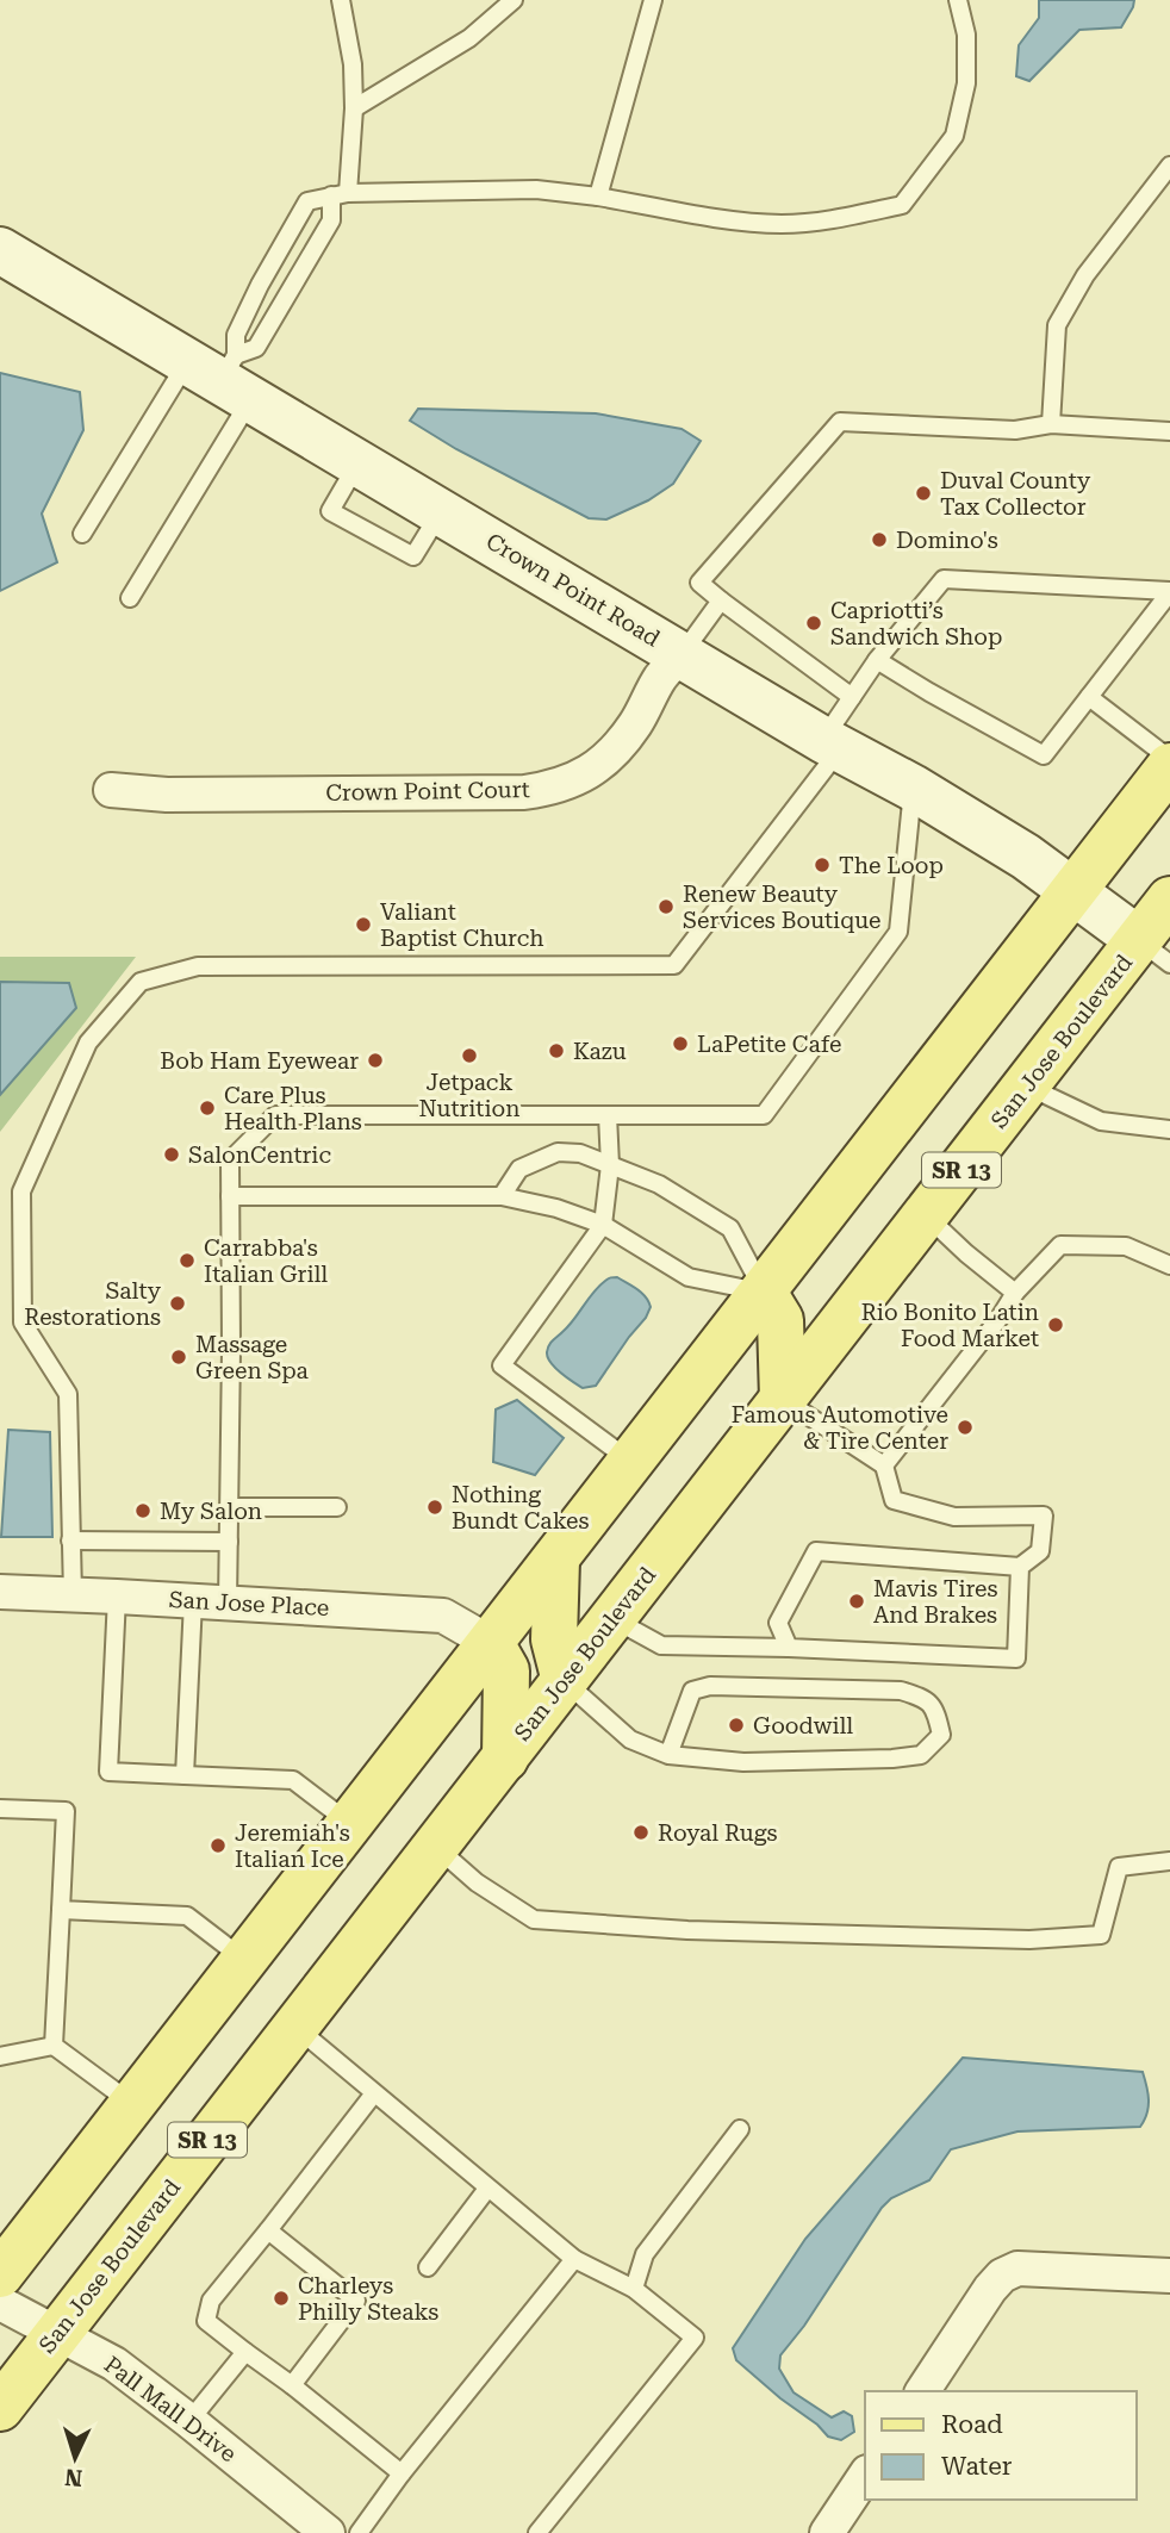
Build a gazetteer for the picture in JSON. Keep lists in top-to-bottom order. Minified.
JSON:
{"streets":{"main road":["San Jose Boulevard","SR 13"],"street":["Crown Point Road","Crown Point Court","San Jose Place","Pall Mall Drive"]},"crossings":[["Crown Point Road","Crown Point Court"],["Crown Point Road","San Jose Boulevard"],["San Jose Boulevard","Pall Mall Drive"]],"places":["Duval County Tax Collector","Domino's","Capriotti’s Sandwich Shop","The Loop","Renew Beauty Services Boutique","Valiant Baptist Church","LaPetite Cafe","Kazu","Jetpack Nutrition","Bob Ham Eyewear","Care Plus Health Plans","SalonCentric","Carrabba's Italian Grill","Salty Restorations","Rio Bonito Latin Food Market","Massage Green Spa","Famous Automotive & Tire Center","Nothing Bundt Cakes","My Salon","Mavis Tires And Brakes","Goodwill","Royal Rugs","Jeremiah's Italian Ice","Charleys Philly Steaks"],"legend":["Road","Water"],"north":"bottom"}
